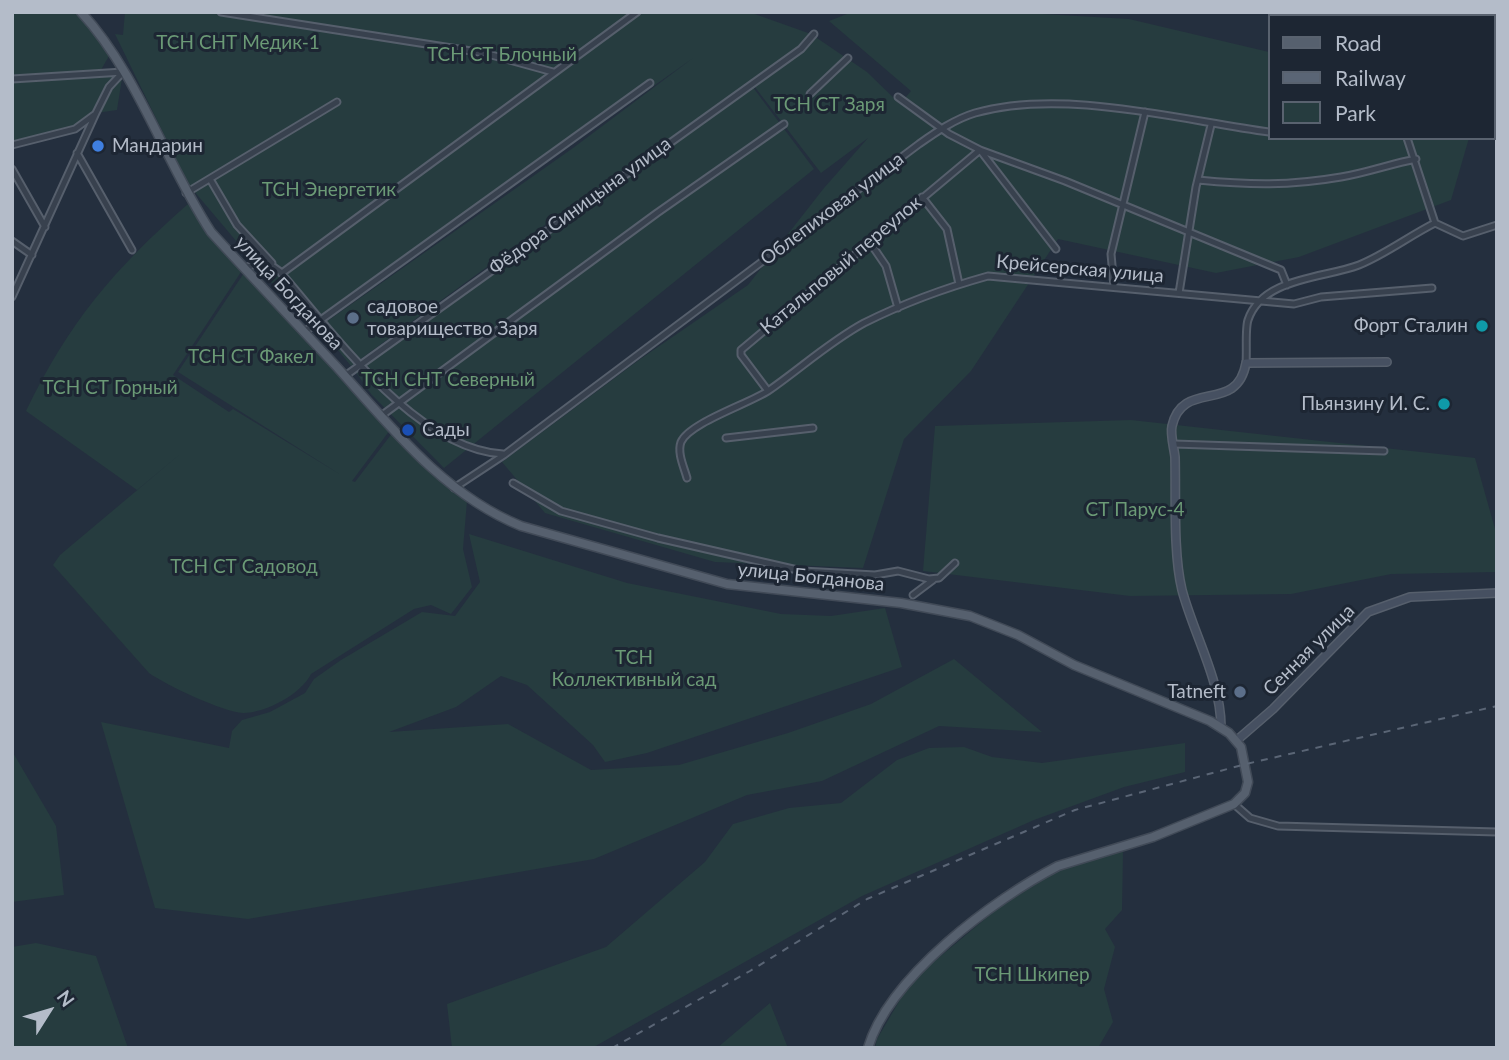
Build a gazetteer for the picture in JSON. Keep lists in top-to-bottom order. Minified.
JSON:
{"streets":{"main road":["улица Богданова"],"street":["Фёдора Синицына улица","Облепиховая улица","Катальповый переулок","Крейсерская улица","Сенная улица"]},"crossings":[["Фёдора Синицына улица","улица Богданова"],["Облепиховая улица","улица Богданова"],["Катальповый переулок","Крейсерская улица"],["улица Богданова","Сенная улица"]],"parks":["ТСН СНТ Медик-1","ТСН СТ Блочный","ТСН СТ Заря","ТСН Энергетик","ТСН СТ Факел","ТСН СНТ Северный","ТСН СТ Горный","СТ Парус-4","ТСН СТ Садовод","ТСН Коллективный сад","ТСН Шкипер"],"places":["Мандарин","садовое товарищество Заря","Форт Сталин","Пьянзину И. С.","Сады","Tatneft"],"legend":["Road","Railway","Park"],"north":"top right"}
